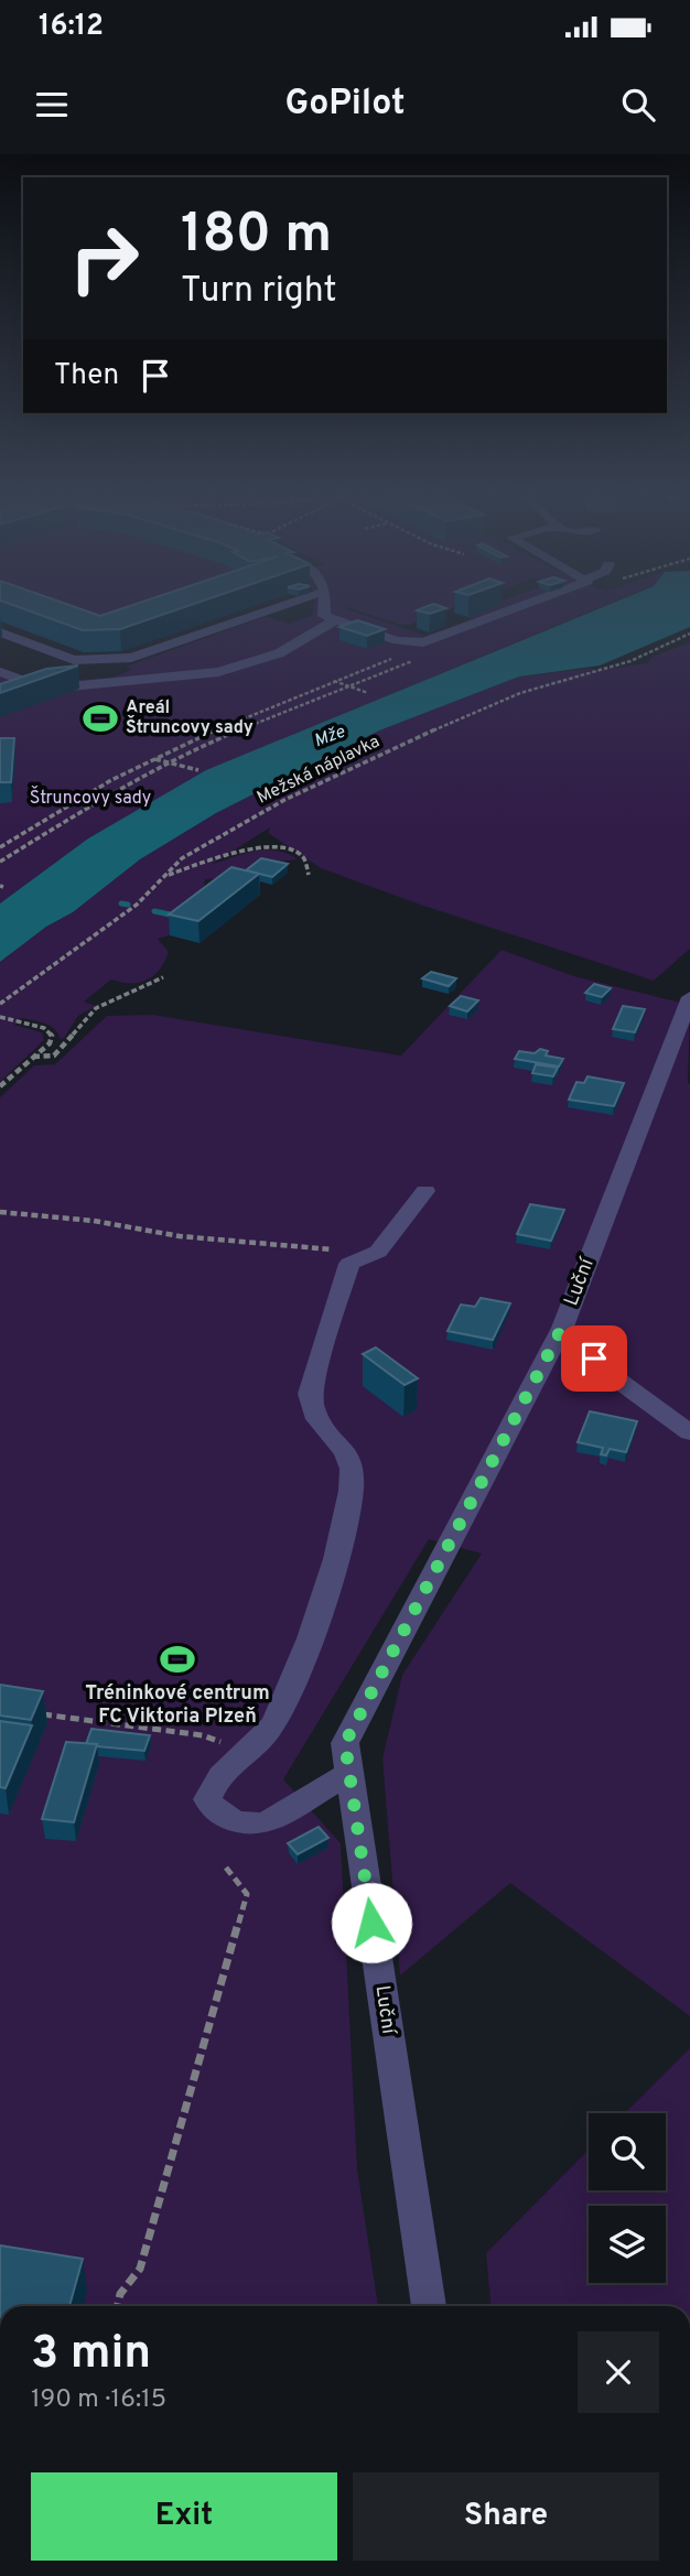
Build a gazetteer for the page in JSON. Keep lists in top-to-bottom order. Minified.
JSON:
{"streets":{"street":["Luční"],"path":["Mežská náplavka"]},"water":["Mže"],"parks":["Štruncovy sady"],"places":{"sports":["Areál Štruncovy sady","Tréninkové centrum FC Viktoria Plzeň"]},"page":{"status":"16:12","header":"GoPilot","turn":["180 m","Turn right"],"then":"Then","heading":["3 min","190 m · 16:15"],"buttons":["Exit","Share"]}}
